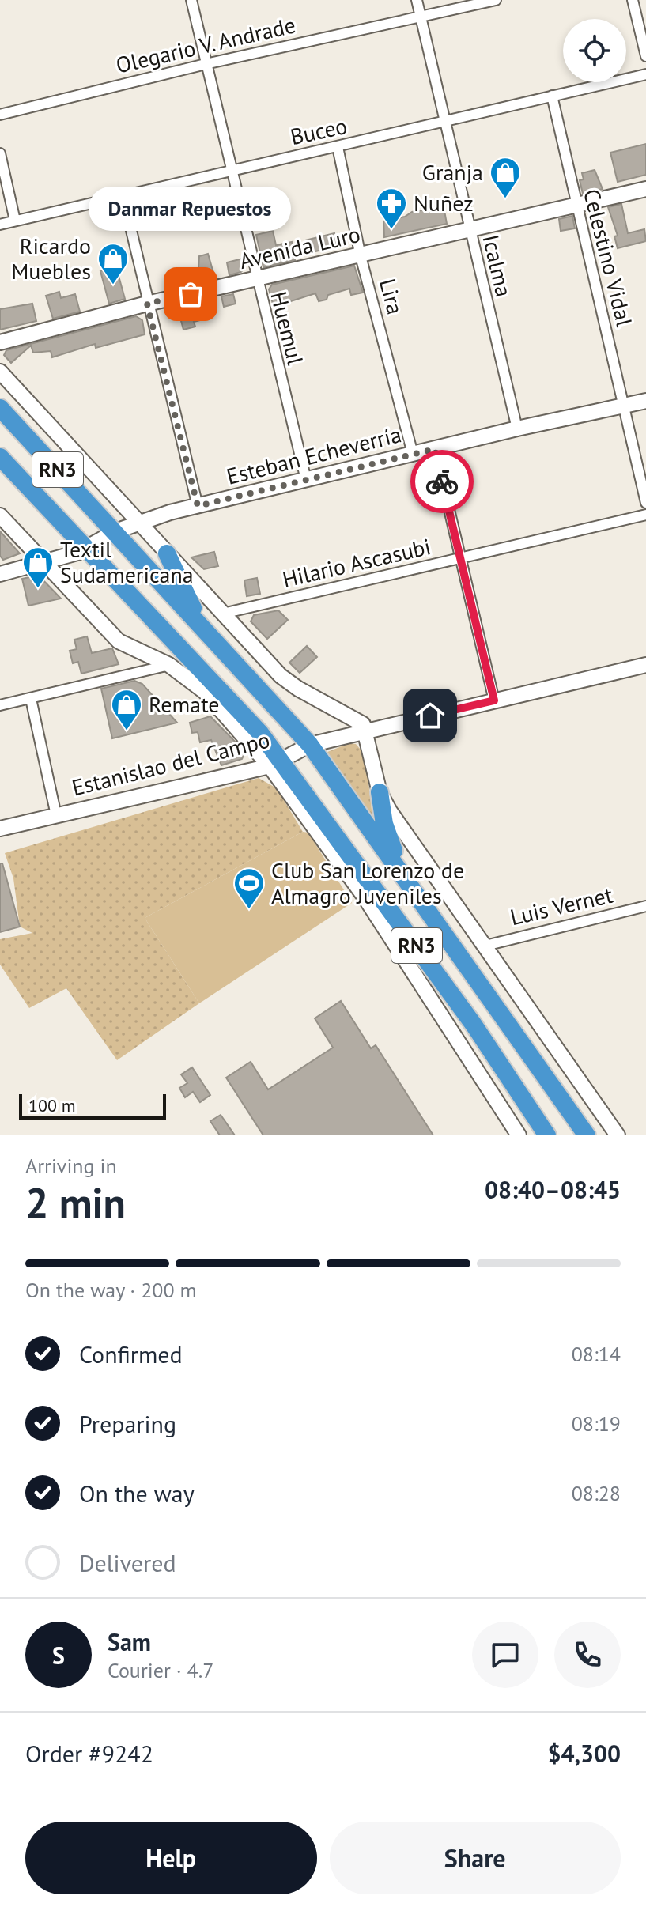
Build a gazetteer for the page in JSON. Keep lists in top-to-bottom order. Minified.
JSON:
{"streets":{"highway":["RN3"],"street":["Olegario V. Andrade","Buceo","Avenida Luro","Celestino Vidal","Icalma","Lira","Huemul","Esteban Echeverría","Hilario Ascasubi","Estanislao del Campo","Luis Vernet"]},"crossings":[["Olegario V. Andrade","Icalma"],["Olegario V. Andrade","Huemul"],["Buceo","Celestino Vidal"],["Buceo","Icalma"],["Buceo","Lira"],["Buceo","Huemul"],["Avenida Luro","Celestino Vidal"],["Avenida Luro","Icalma"],["Avenida Luro","Lira"],["Avenida Luro","Huemul"],["Celestino Vidal","Esteban Echeverría"],["Icalma","Esteban Echeverría"],["Lira","Esteban Echeverría"],["Huemul","Esteban Echeverría"],["Esteban Echeverría","RN3"],["RN3","Estanislao del Campo"]],"places":{"shop":["Granja","Ricardo Muebles","Textil Sudamericana","Remate"],"pharmacy":["Nuñez"],"other":["Danmar Repuestos"],"sports":["Club San Lorenzo de Almagro Juveniles"]},"scale_bar":"100 m","page":{"bubble":"Danmar Repuestos","scale":"100 m","heading":["2 min","Arriving in","08:40–08:45"],"panel":["Sam","Courier · 4.7","Order #9242","$4,300"],"bar":"On the way · 200 m","list":[["Confirmed","08:14"],["Preparing","08:19"],["On the way","08:28"],"Delivered"],"round":"S","buttons":["Help","Share"]}}
